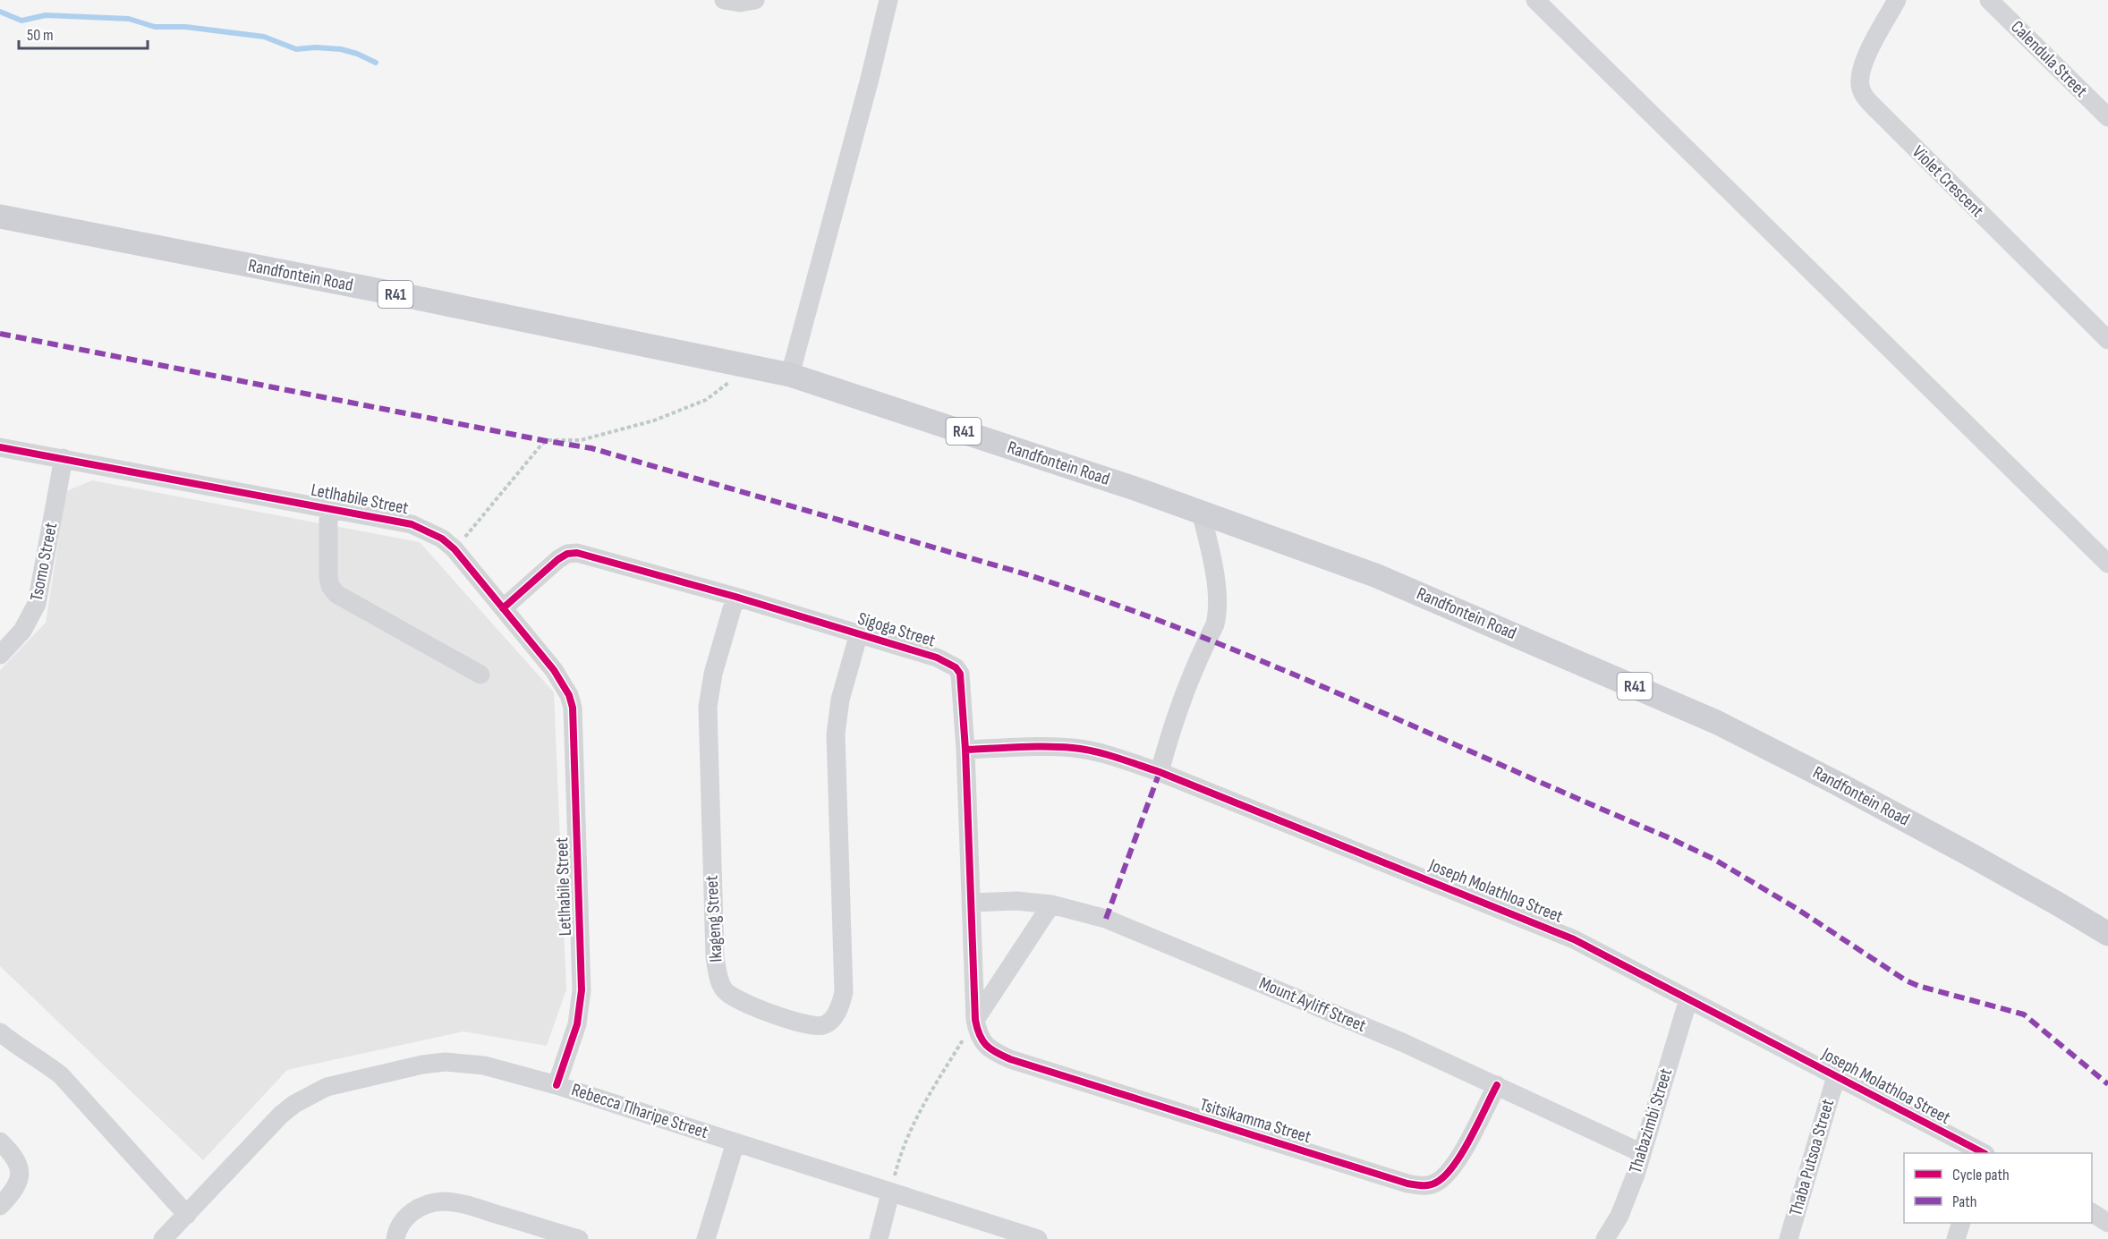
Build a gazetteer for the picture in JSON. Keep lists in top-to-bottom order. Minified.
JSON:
{"streets":{"main road":["Randfontein Road","R41"],"street":["Calendula Street","Violet Crescent","Letlhabile Street","Tsomo Street","Sigoga Street","Joseph Molathloa Street","Ikageng Street","Mount Ayliff Street","Rebecca Tlharipe Street","Tsitsikamma Street","Thabazimbi Street","Thaba Putsoa Street"]},"crossings":[["Letlhabile Street","Tsomo Street"],["Letlhabile Street","Sigoga Street"],["Letlhabile Street","Rebecca Tlharipe Street"],["Sigoga Street","Joseph Molathloa Street"],["Sigoga Street","Ikageng Street"],["Sigoga Street","Mount Ayliff Street"],["Sigoga Street","Tsitsikamma Street"],["Joseph Molathloa Street","Thabazimbi Street"],["Joseph Molathloa Street","Thaba Putsoa Street"],["Mount Ayliff Street","Tsitsikamma Street"],["Mount Ayliff Street","Thabazimbi Street"]],"legend":["Cycle path","Path"],"scale_bar":"50 m"}
